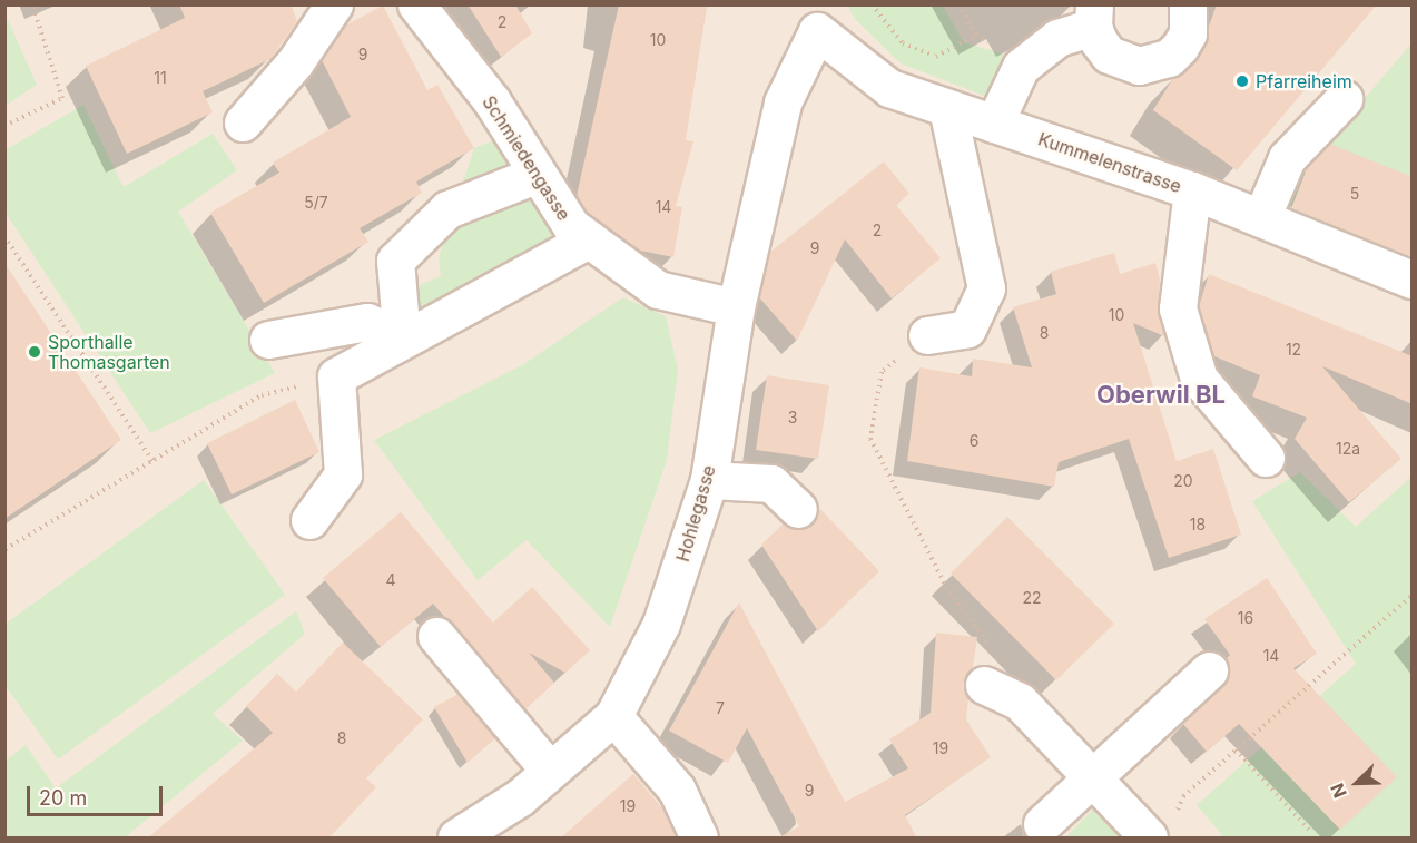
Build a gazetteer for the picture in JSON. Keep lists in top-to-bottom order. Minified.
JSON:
{"streets":{"street":["Schmiedengasse","Kummelenstrasse","Hohlegasse"]},"crossings":[["Schmiedengasse","Hohlegasse"],["Kummelenstrasse","Hohlegasse"]],"districts":["Oberwil BL"],"places":["Pfarreiheim","Sporthalle Thomasgarten"],"house_numbers":["2","10","9","11","5","5/7","14","2","9","10","8","12","3","6","12a","20","18","4","22","16","14","7","8","19","9","19"],"scale_bar":"20 m","north":"bottom left"}
